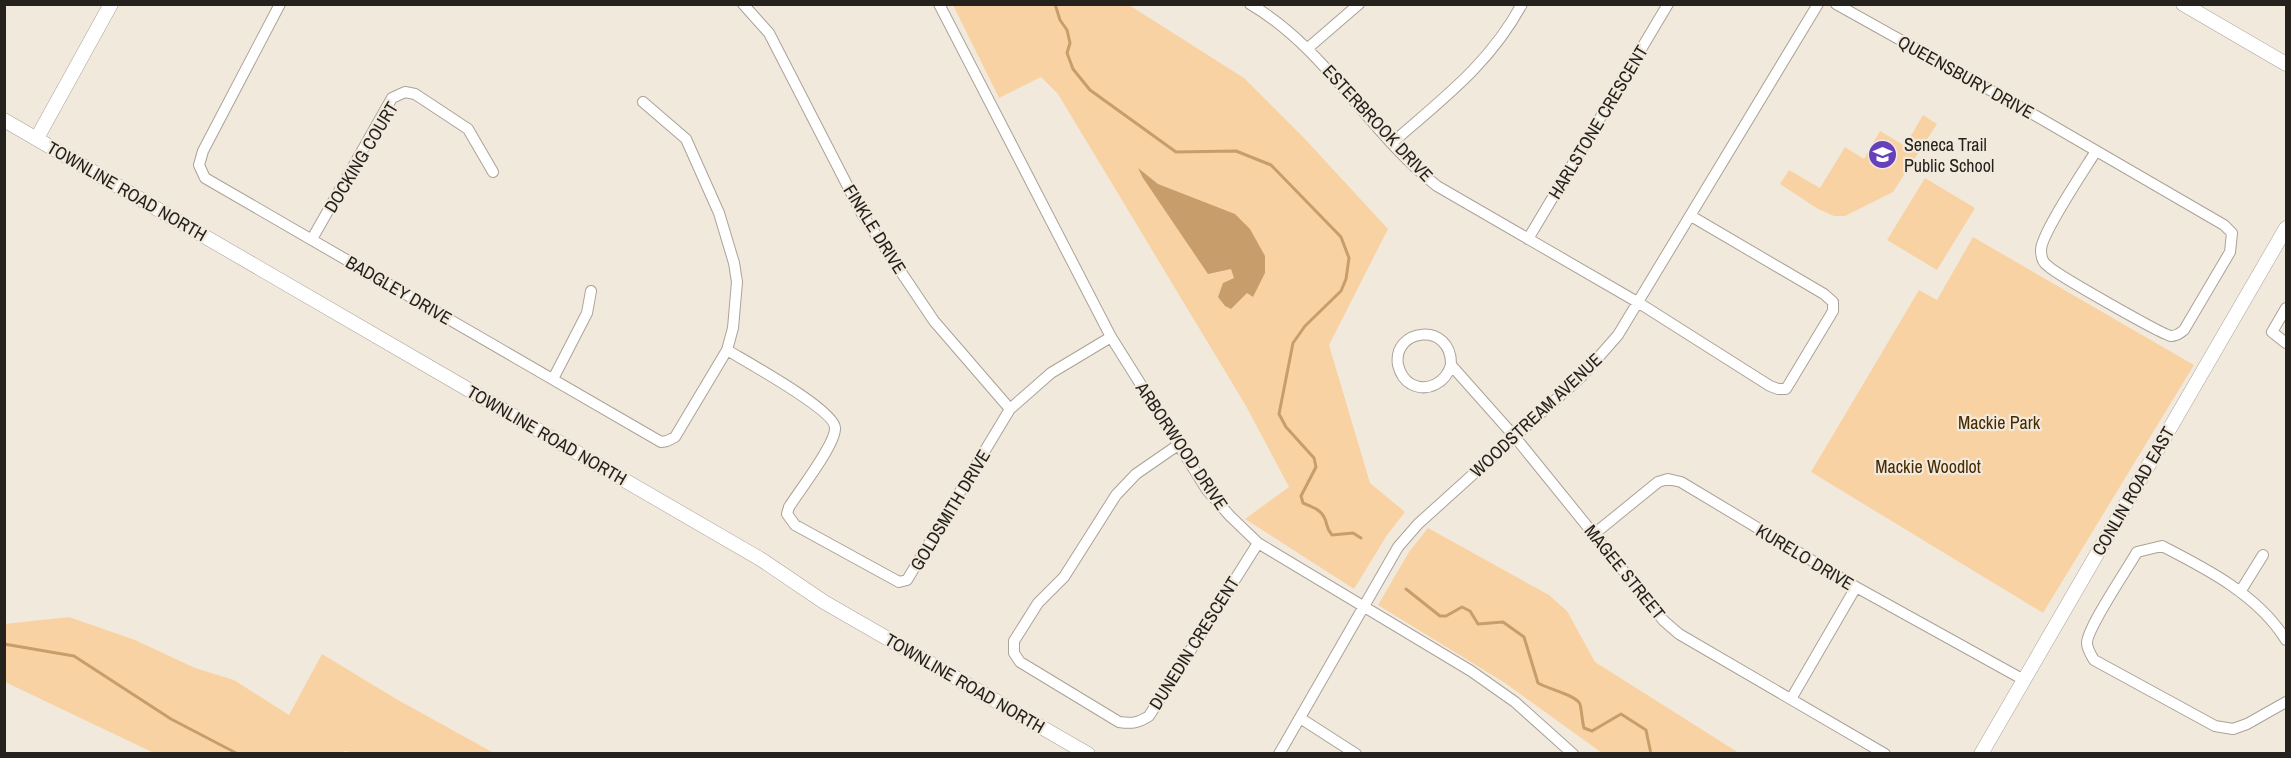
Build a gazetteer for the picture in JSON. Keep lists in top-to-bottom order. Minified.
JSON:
{"streets":{"street":["QUEENSBURY DRIVE","HARLSTONE CRESCENT","ESTERBROOK DRIVE","DOCKING COURT","TOWNLINE ROAD NORTH","FINKLE DRIVE","BADGLEY DRIVE","WOODSTREAM AVENUE","ARBORWOOD DRIVE","CONLIN ROAD EAST","GOLDSMITH DRIVE","KURELO DRIVE","MAGEE STREET","DUNEDIN CRESCENT"]},"crossings":[["HARLSTONE CRESCENT","ESTERBROOK DRIVE"],["ESTERBROOK DRIVE","WOODSTREAM AVENUE"],["DOCKING COURT","BADGLEY DRIVE"],["FINKLE DRIVE","GOLDSMITH DRIVE"],["BADGLEY DRIVE","GOLDSMITH DRIVE"],["WOODSTREAM AVENUE","ARBORWOOD DRIVE"],["WOODSTREAM AVENUE","MAGEE STREET"],["ARBORWOOD DRIVE","GOLDSMITH DRIVE"],["ARBORWOOD DRIVE","DUNEDIN CRESCENT"],["CONLIN ROAD EAST","KURELO DRIVE"],["KURELO DRIVE","MAGEE STREET"]],"parks":["Mackie Park","Mackie Woodlot"],"places":{"school or university":["Seneca Trail Public School"]}}
